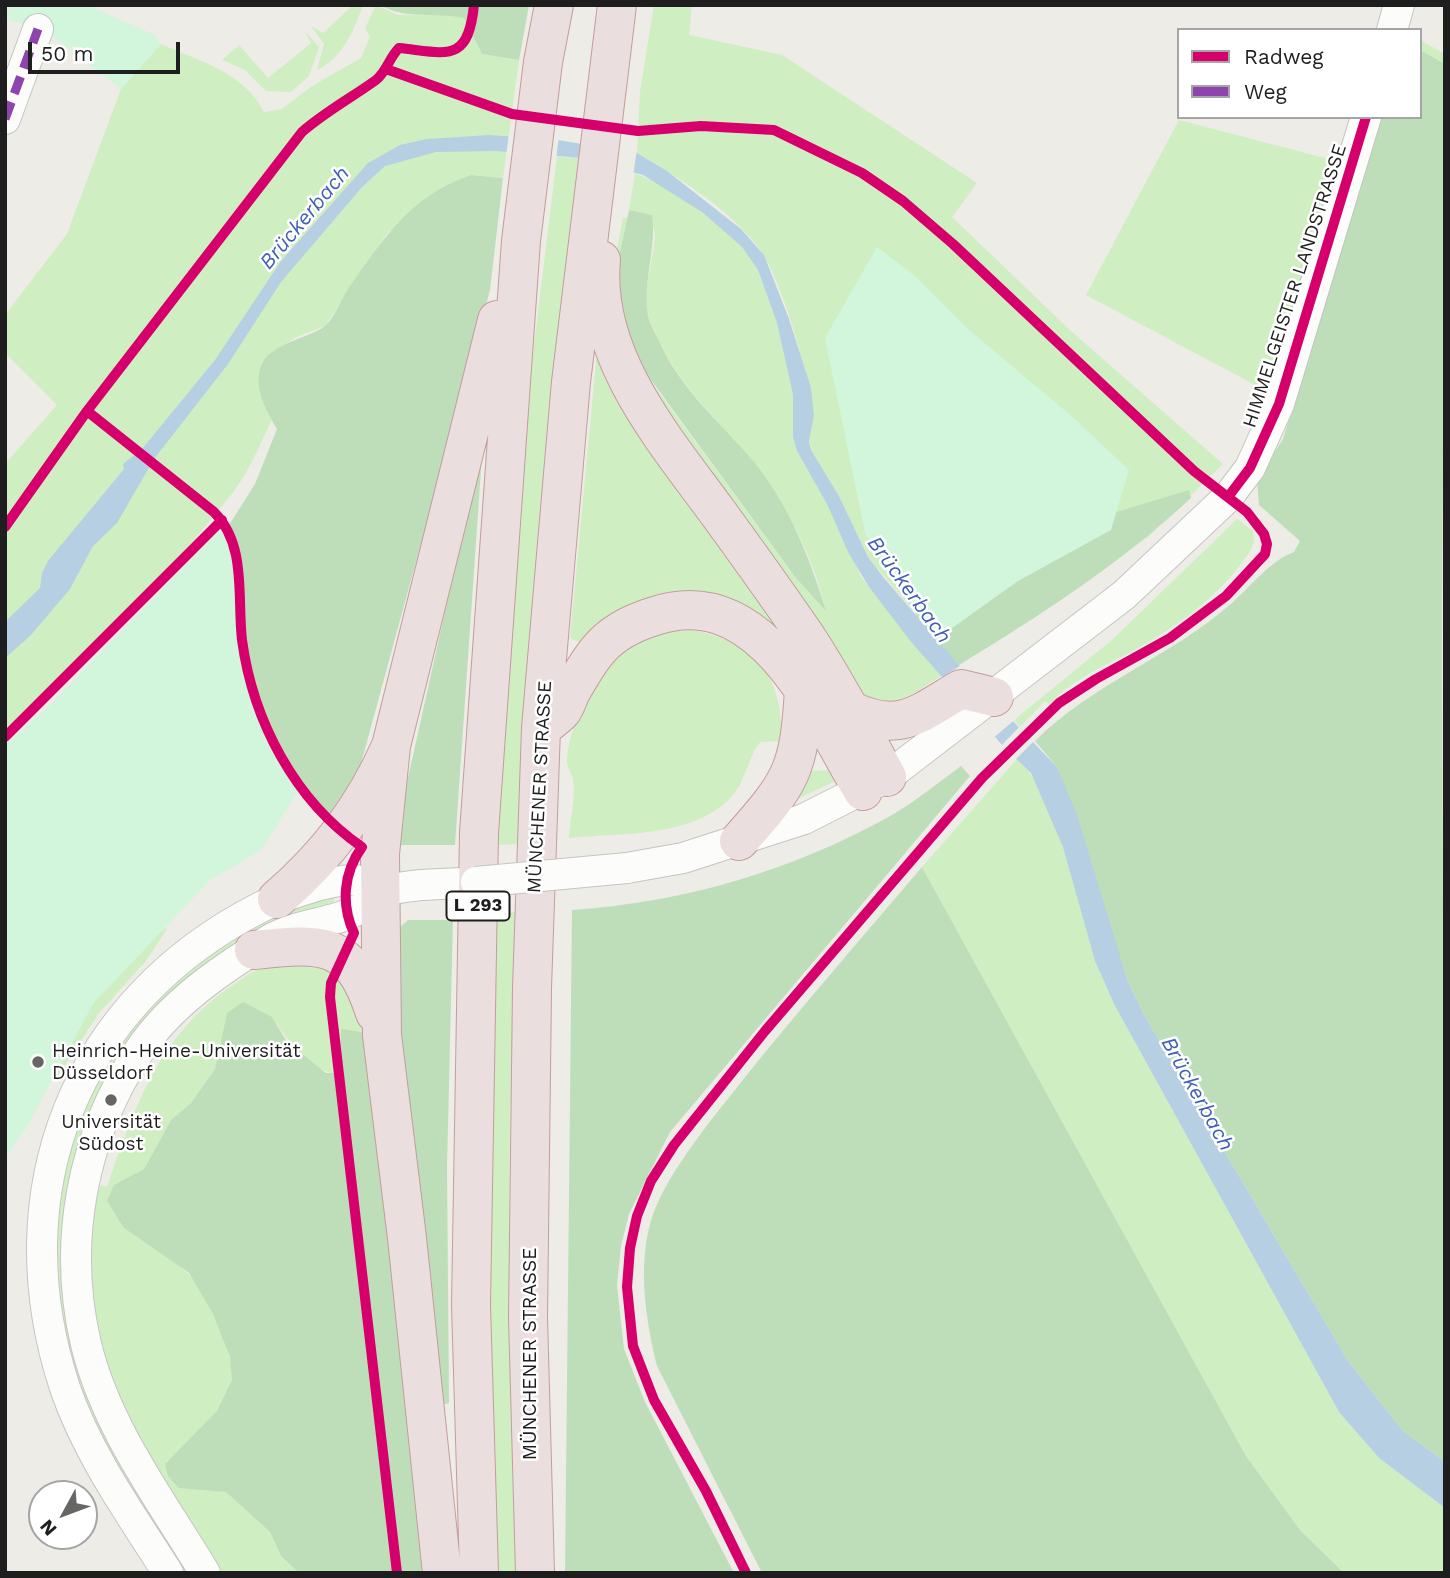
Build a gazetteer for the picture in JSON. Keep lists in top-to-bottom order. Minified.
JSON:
{"streets":{"highway":["MÜNCHENER STRASSE","L 293"],"street":["HIMMELGEISTER LANDSTRASSE"]},"water":["Brückerbach"],"places":["Heinrich-Heine-Universität Düsseldorf","Universität Südost"],"legend":["Radweg","Weg"],"scale_bar":"50 m","north":"bottom left"}
